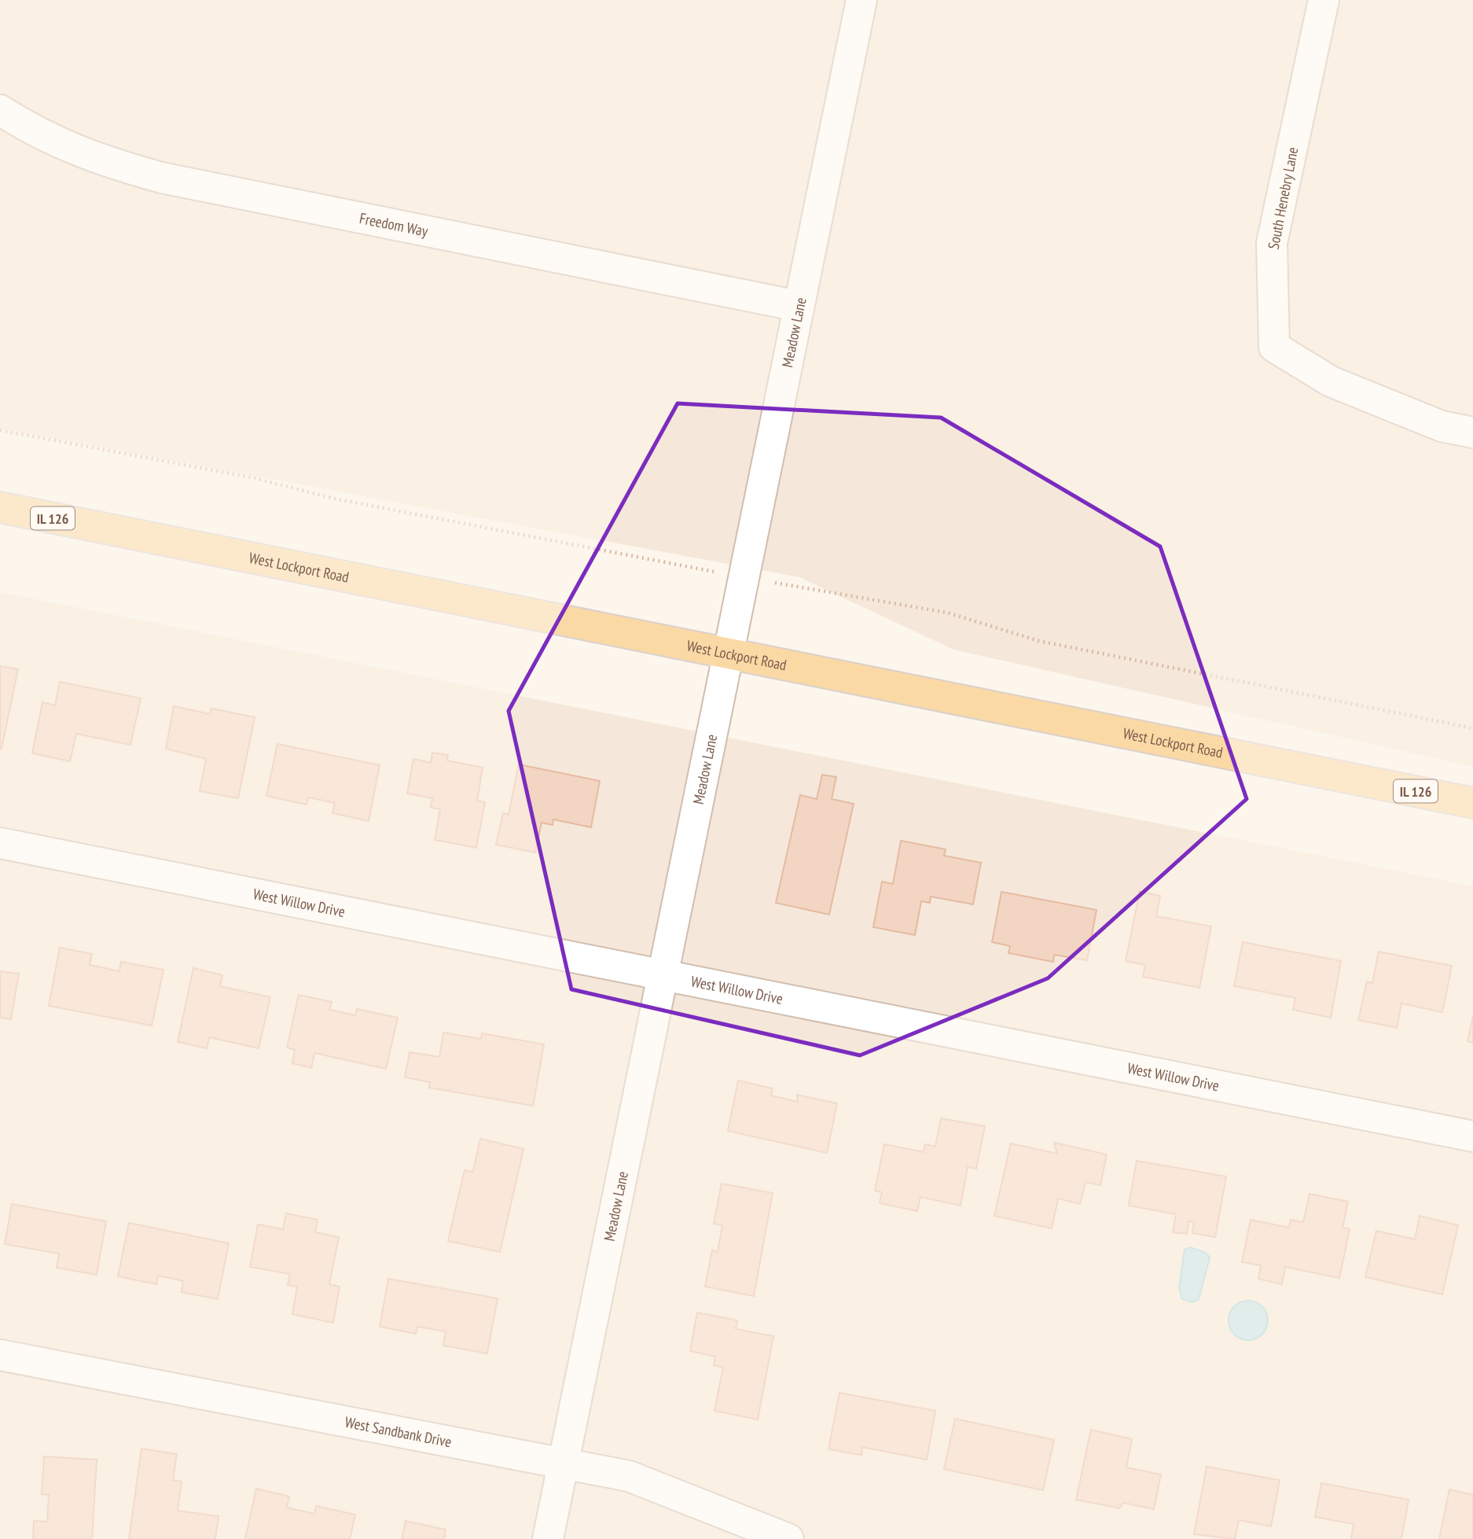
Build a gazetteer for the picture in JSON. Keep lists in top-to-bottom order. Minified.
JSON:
{"streets":{"main road":["IL 126","West Lockport Road"],"street":["South Henebry Lane","Freedom Way","Meadow Lane","West Willow Drive","West Sandbank Drive"]},"crossings":[["Freedom Way","Meadow Lane"],["Meadow Lane","West Lockport Road"],["Meadow Lane","West Willow Drive"],["Meadow Lane","West Sandbank Drive"]]}
